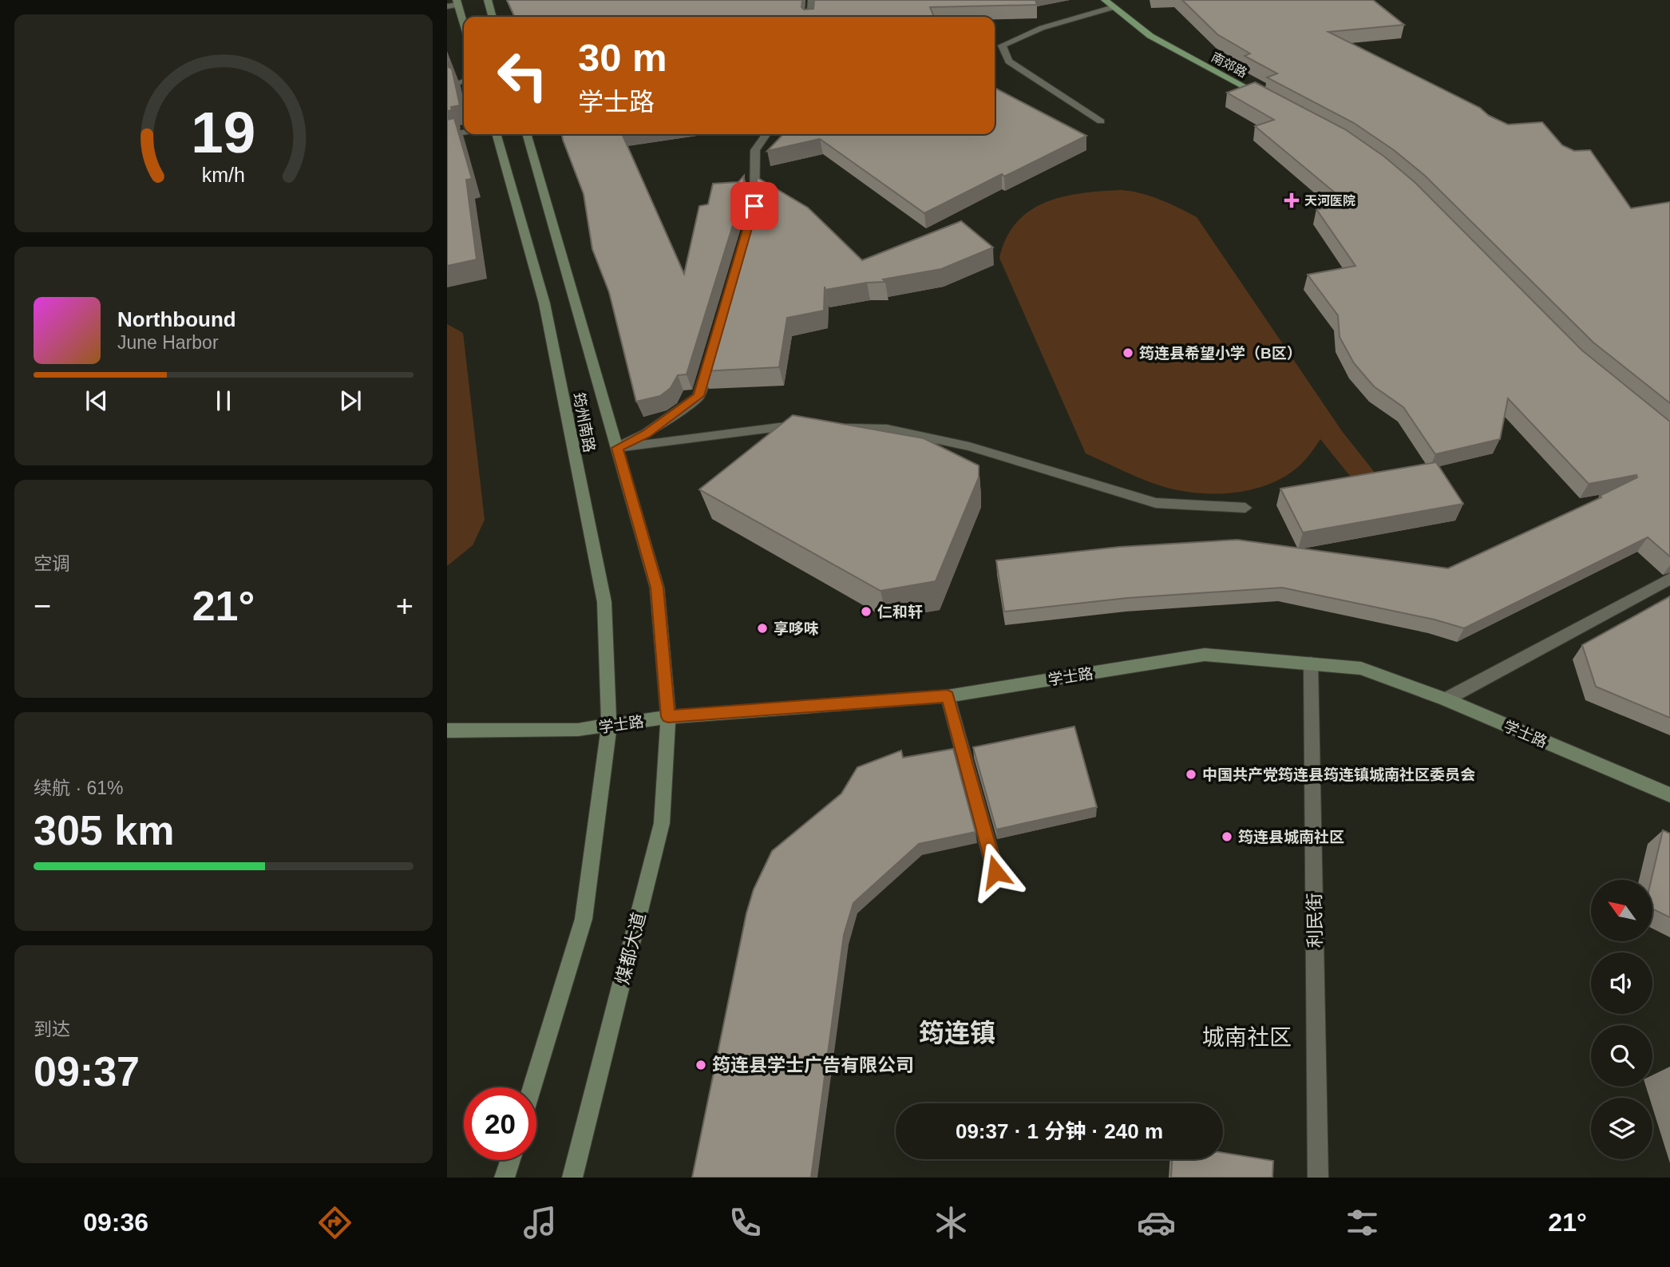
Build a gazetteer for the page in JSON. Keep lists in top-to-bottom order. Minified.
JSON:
{"streets":{"main road":["南郊路","筠州南路","学士路","煤都大道"],"street":["利民街"]},"crossings":[["筠州南路","学士路"],["筠州南路","煤都大道"],["学士路","利民街"],["学士路","煤都大道"]],"districts":["筠连镇","城南社区"],"places":{"health":["天河医院"],"other":["筠连县希望小学（B区）","仁和轩","享哆味","中国共产党筠连县筠连镇城南社区委员会","筠连县城南社区","筠连县学士广告有限公司"]},"north":"top left","page":{"turn":["30 m","学士路"],"song":["Northbound","June Harbor"],"tile":["空调",["续航 · 61%","305 km"],["到达","09:37"]],"heat":["−","21°","+"],"limit":"20","trip":"09:37 · 1 分钟 · 240 m","tabs":["09:36","21°"],"gauge":["19","km/h"]}}
